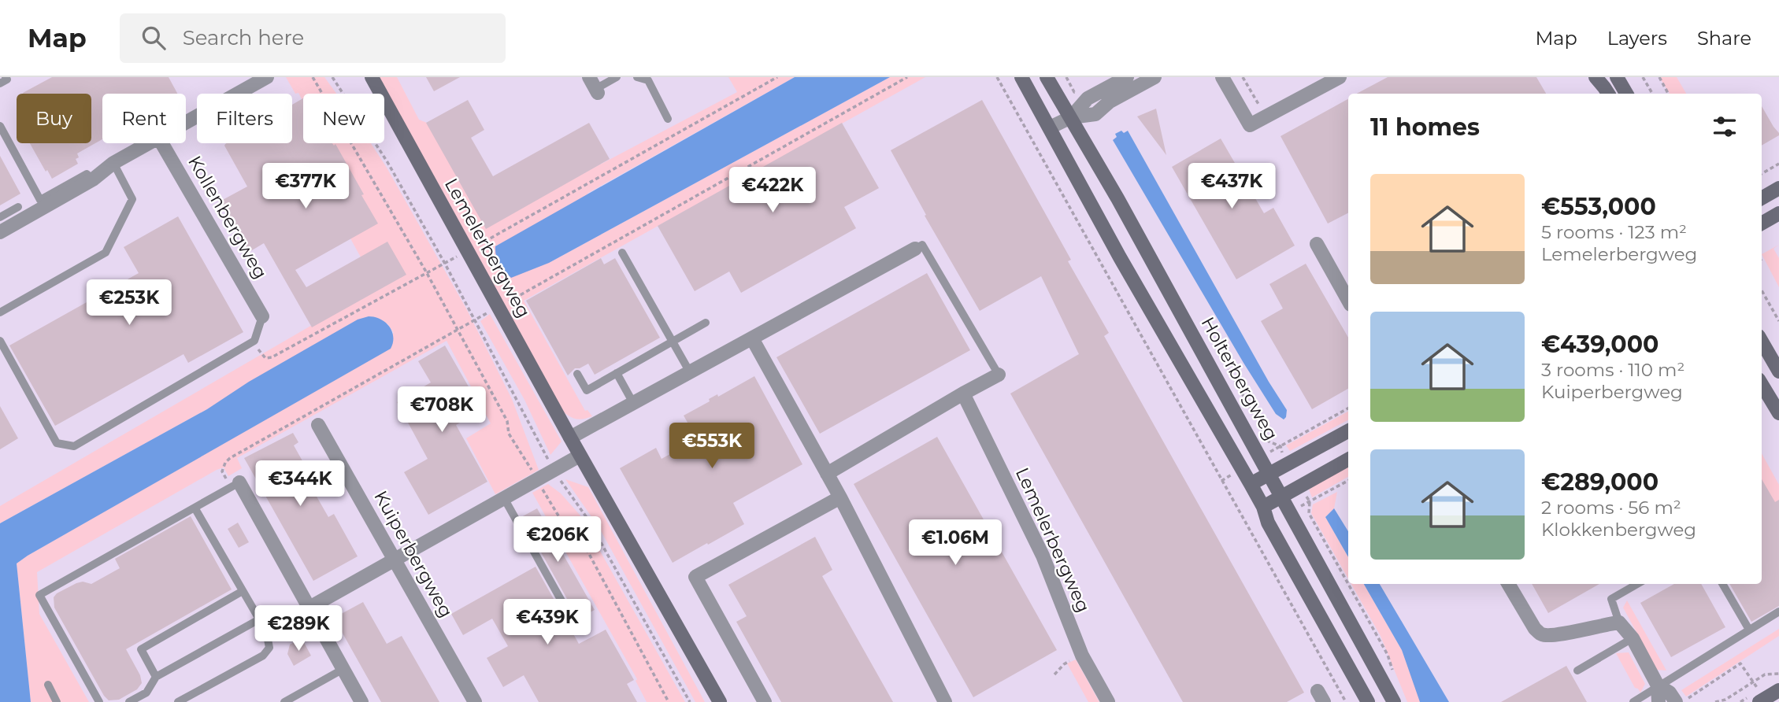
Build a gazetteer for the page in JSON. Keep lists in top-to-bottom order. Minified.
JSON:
{"streets":{"main road":["Lemelerbergweg","Holterbergweg"],"street":["Kollenbergweg","Kuiperbergweg"]},"page":{"header":"Map","search":"Search here","nav":["Map","Layers","Share"],"chip":["Buy","Rent","Filters","New"],"heading":"11 homes","list":[{"name":"€553,000","note":"5 rooms · 123 m² · Lemelerbergweg"},{"name":"€439,000","note":"3 rooms · 110 m² · Kuiperbergweg"},{"name":"€289,000","note":"2 rooms · 56 m² · Klokkenbergweg"}],"price":["€377K","€437K","€422K","€253K","€708K","€553K","€344K","€206K","€1.06M","€439K","€289K"]}}
